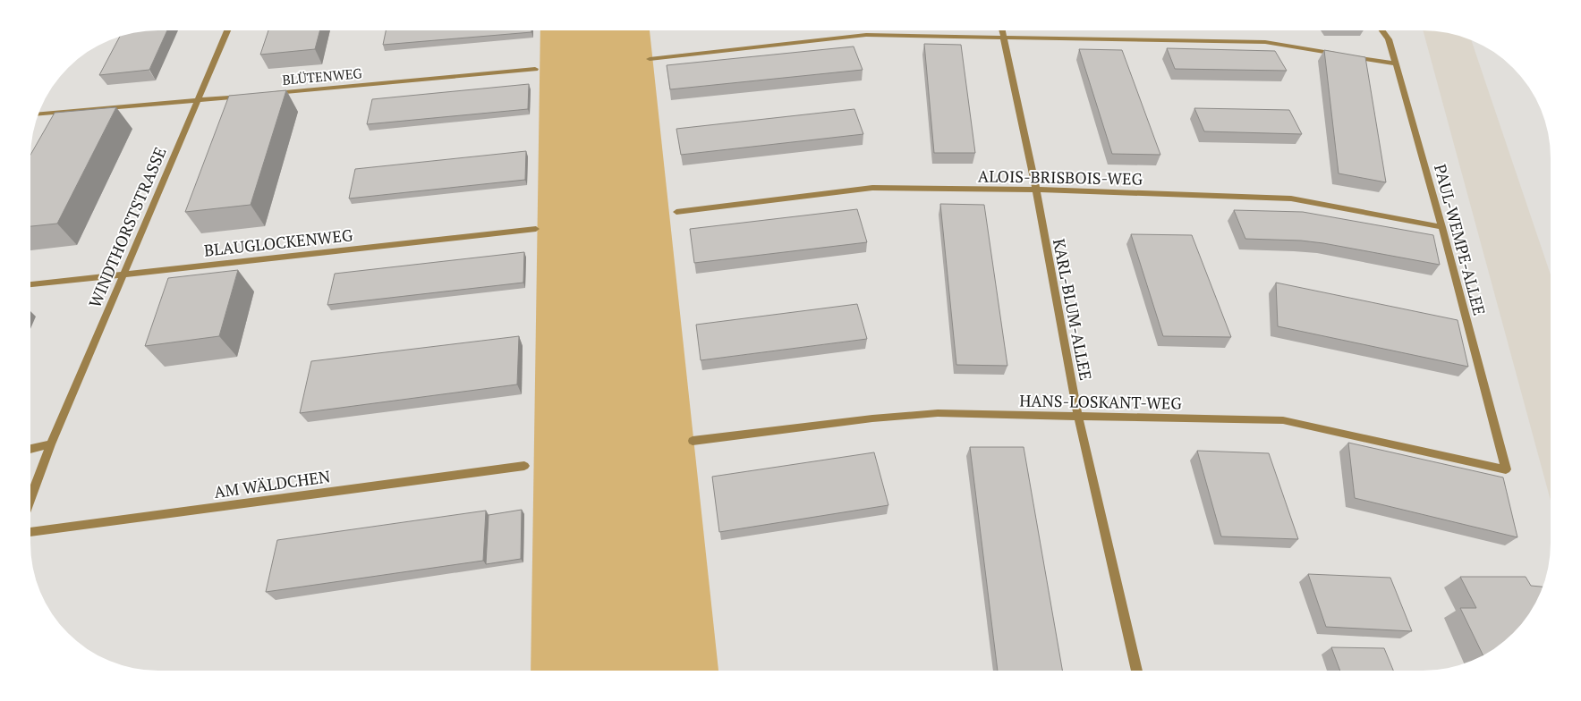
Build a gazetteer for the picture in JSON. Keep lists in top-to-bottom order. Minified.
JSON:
{"streets":{"street":["BLÜTENWEG","ALOIS-BRISBOIS-WEG","WINDTHORSTSTRASSE","PAUL-WEMPE-ALLEE","BLAUGLOCKENWEG","KARL-BLUM-ALLEE","HANS-LOSKANT-WEG","AM WÄLDCHEN"]},"crossings":[["ALOIS-BRISBOIS-WEG","PAUL-WEMPE-ALLEE"],["ALOIS-BRISBOIS-WEG","KARL-BLUM-ALLEE"],["WINDTHORSTSTRASSE","BLAUGLOCKENWEG"],["PAUL-WEMPE-ALLEE","HANS-LOSKANT-WEG"],["KARL-BLUM-ALLEE","HANS-LOSKANT-WEG"]]}
